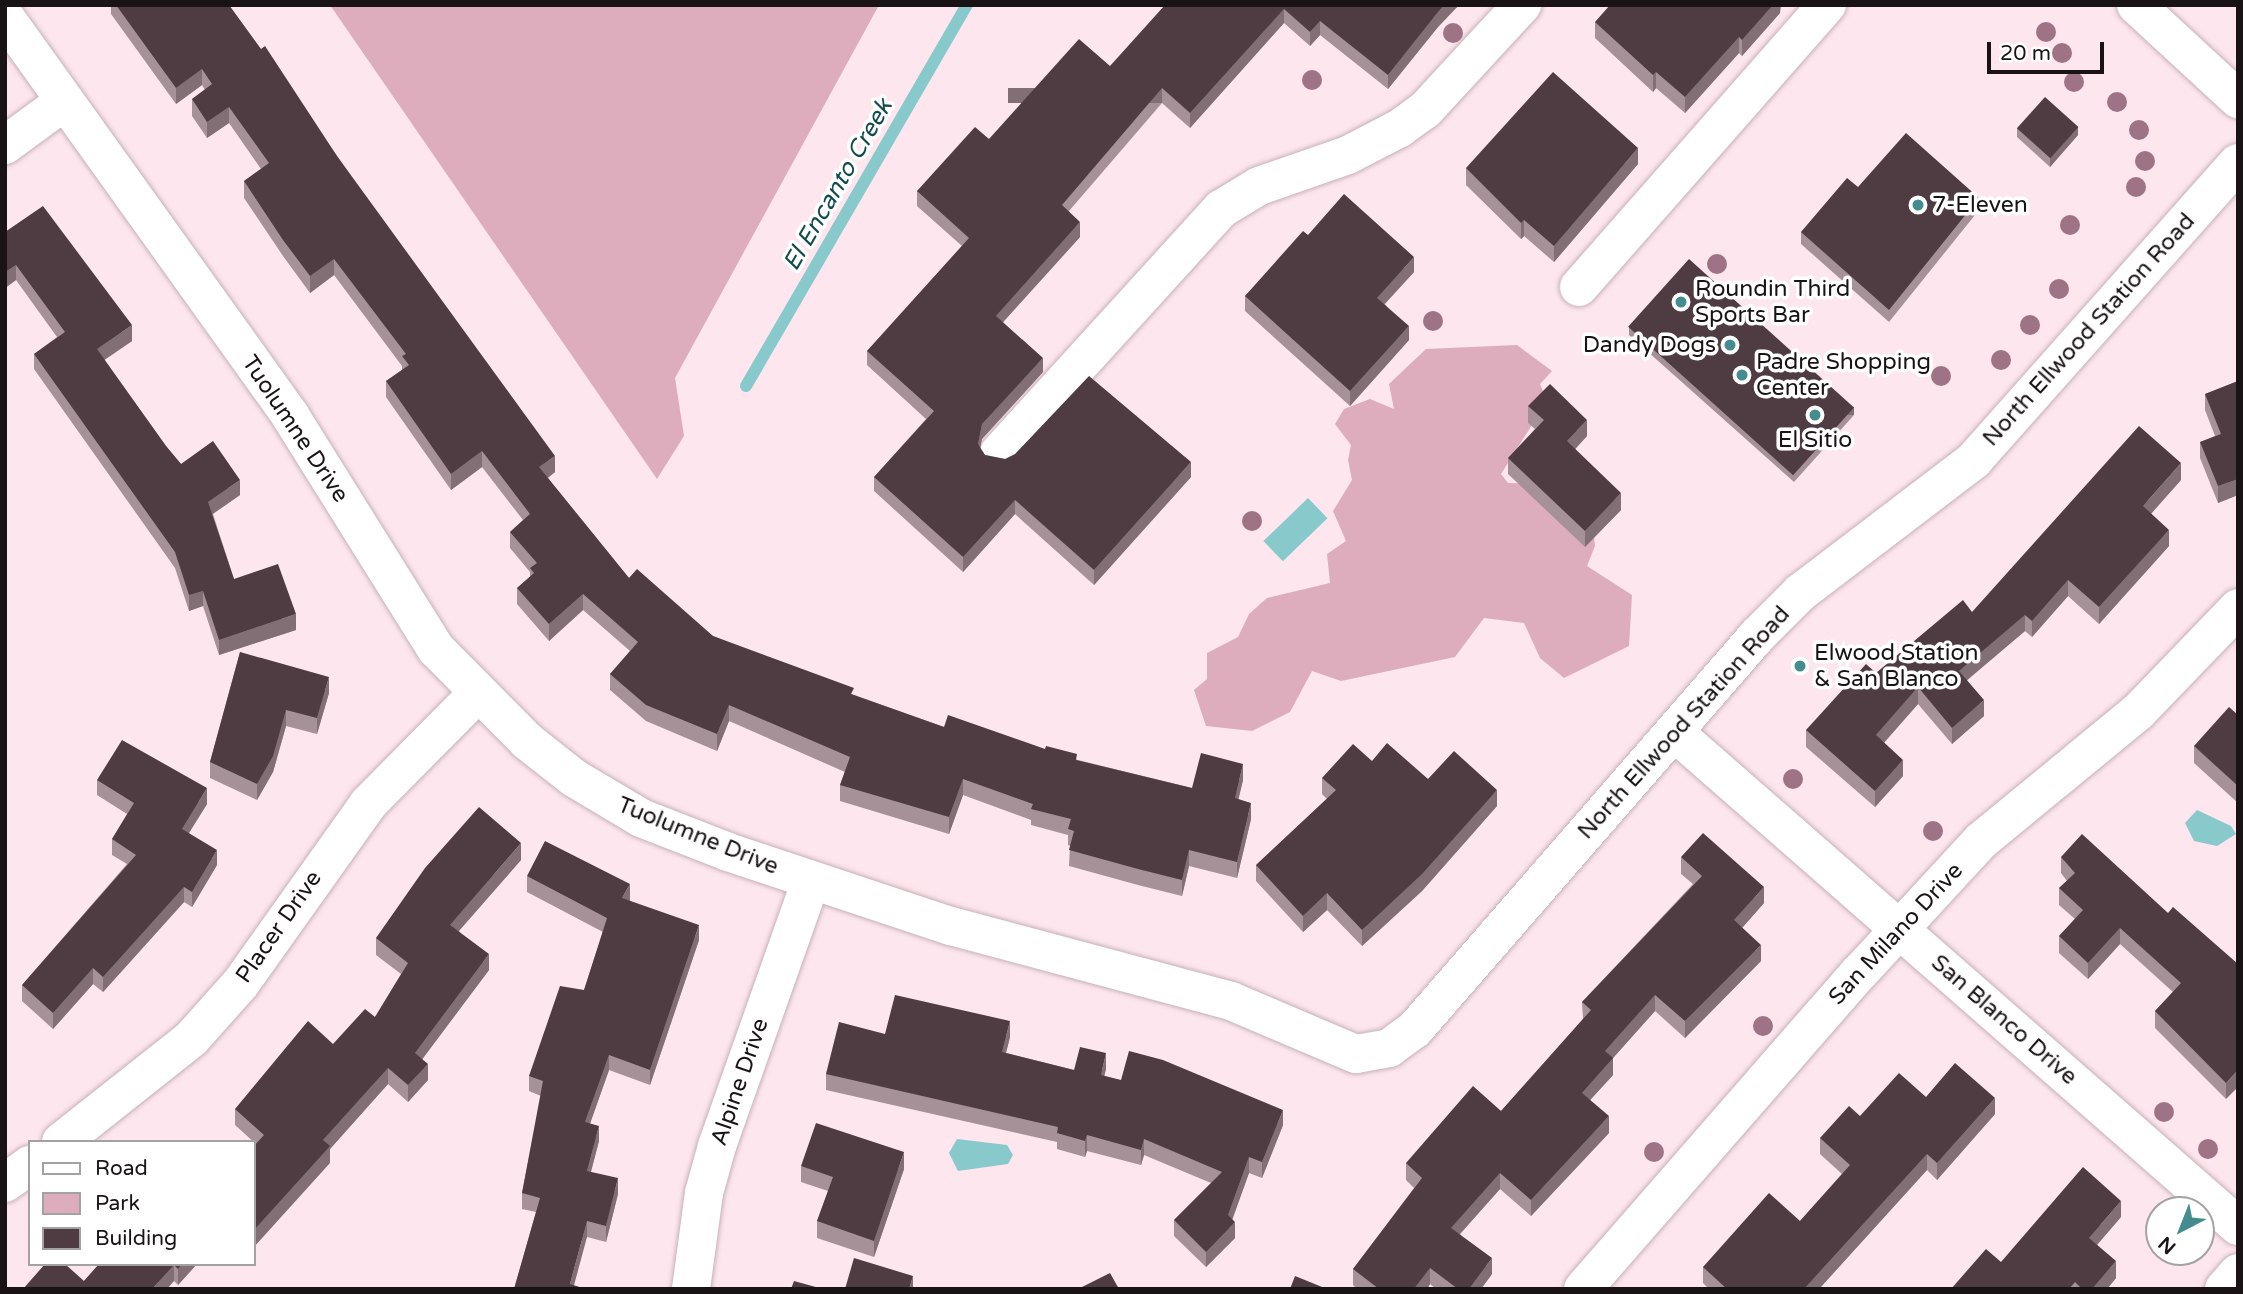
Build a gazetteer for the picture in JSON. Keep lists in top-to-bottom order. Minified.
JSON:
{"streets":{"street":["North Ellwood Station Road","Tuolumne Drive","Placer Drive","San Milano Drive","San Blanco Drive","Alpine Drive"]},"crossings":[["North Ellwood Station Road","Tuolumne Drive"],["North Ellwood Station Road","San Blanco Drive"],["Tuolumne Drive","Placer Drive"],["Tuolumne Drive","Alpine Drive"],["San Milano Drive","San Blanco Drive"]],"water":["El Encanto Creek"],"places":["7-Eleven","Roundin Third Sports Bar","Dandy Dogs","Padre Shopping Center","El Sitio","Elwood Station & San Blanco"],"legend":["Road","Park","Building"],"scale_bar":"20 m","north":"bottom left"}
